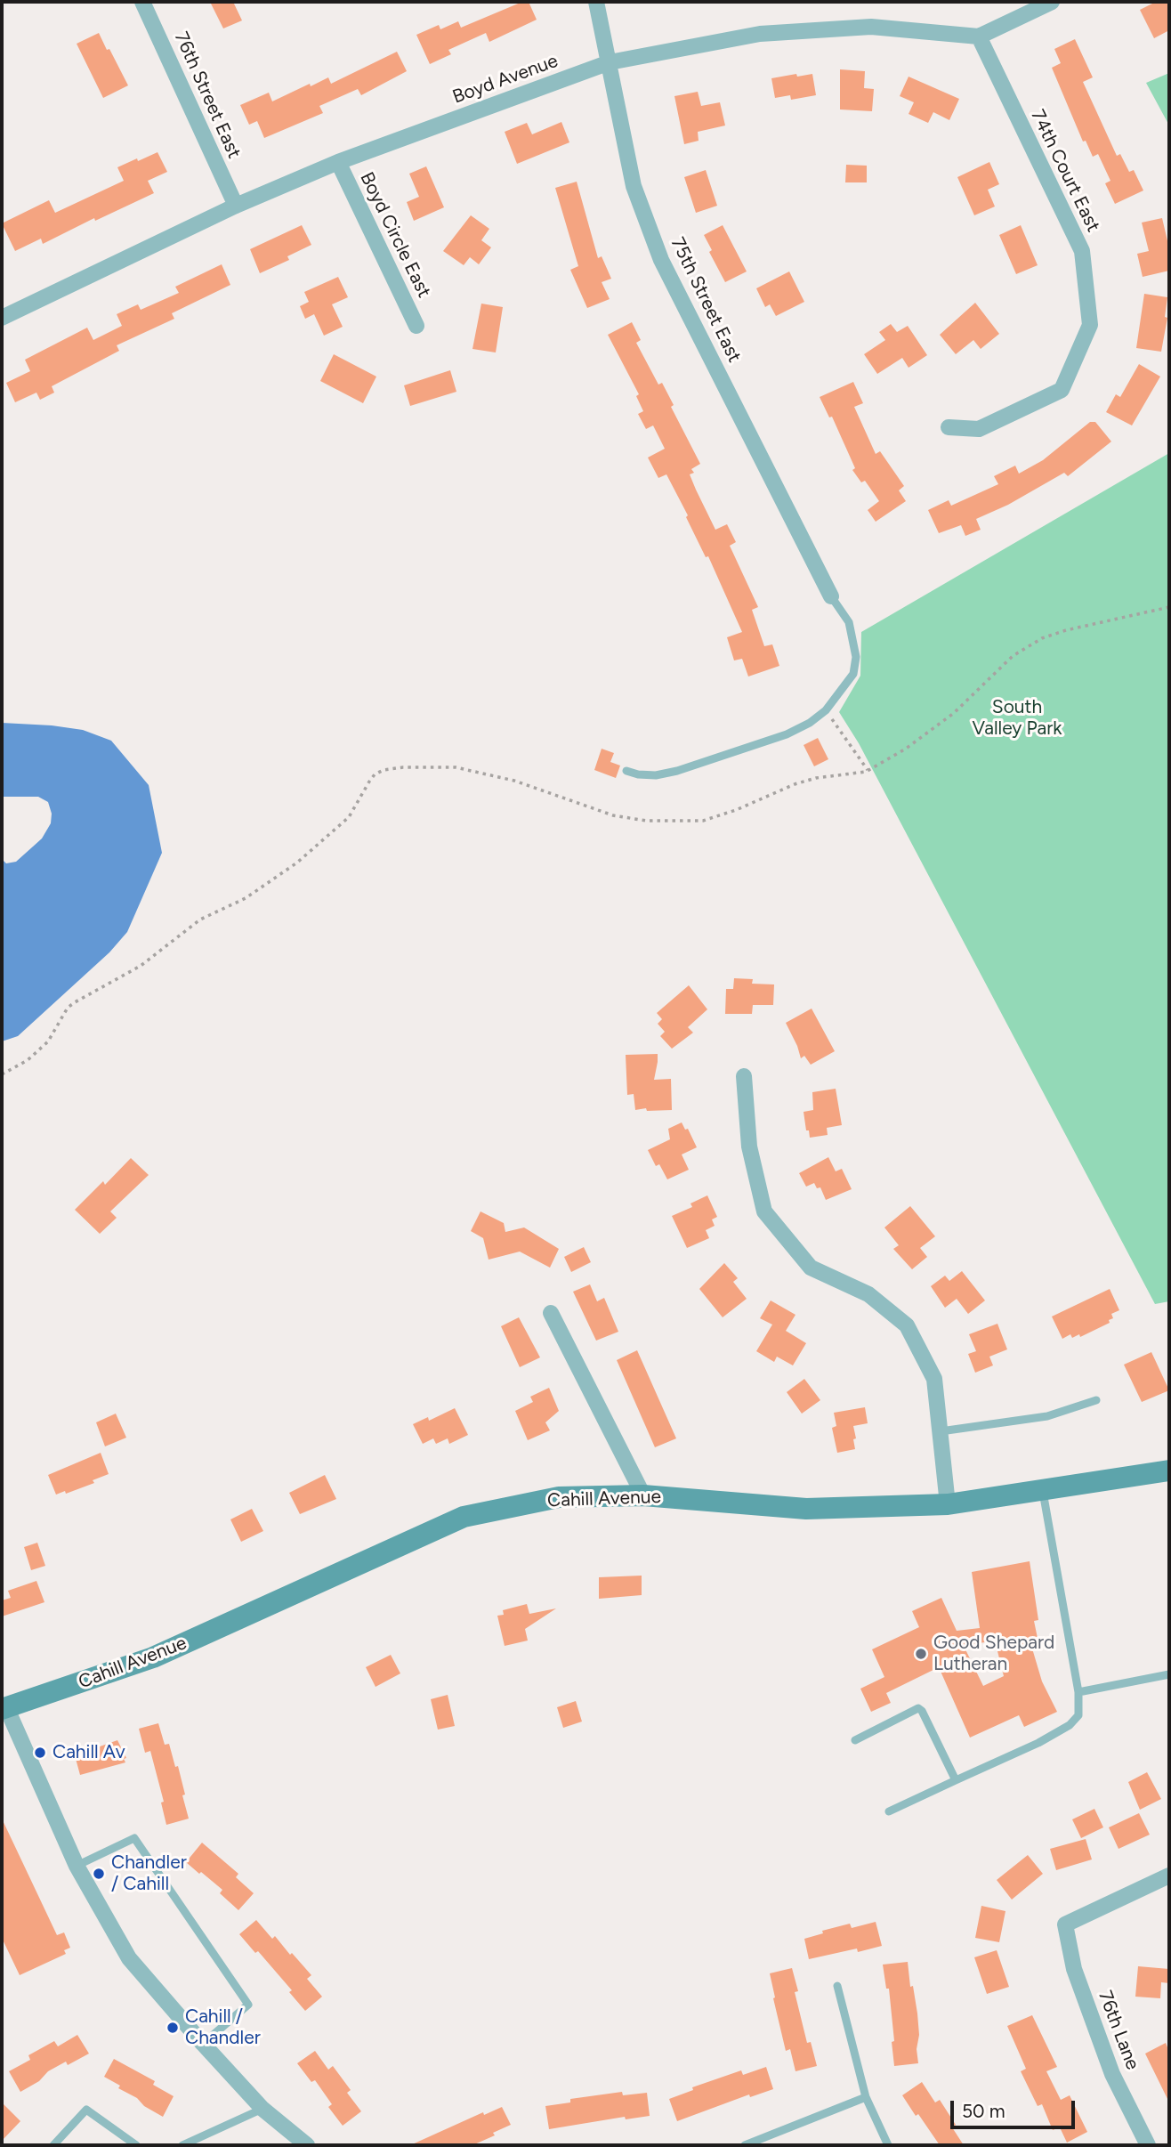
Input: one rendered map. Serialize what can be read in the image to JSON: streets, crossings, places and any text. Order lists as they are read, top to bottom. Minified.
{"streets":{"street":["Boyd Avenue","76th Street East","74th Court East","Boyd Circle East","75th Street East","Cahill Avenue","76th Lane"]},"crossings":[["Boyd Avenue","76th Street East"],["Boyd Avenue","74th Court East"],["Boyd Avenue","Boyd Circle East"],["Boyd Avenue","75th Street East"]],"parks":["South Valley Park"],"places":["Good Shepard Lutheran","Cahill Av","Chandler / Cahill","Cahill / Chandler"],"scale_bar":"50 m"}
